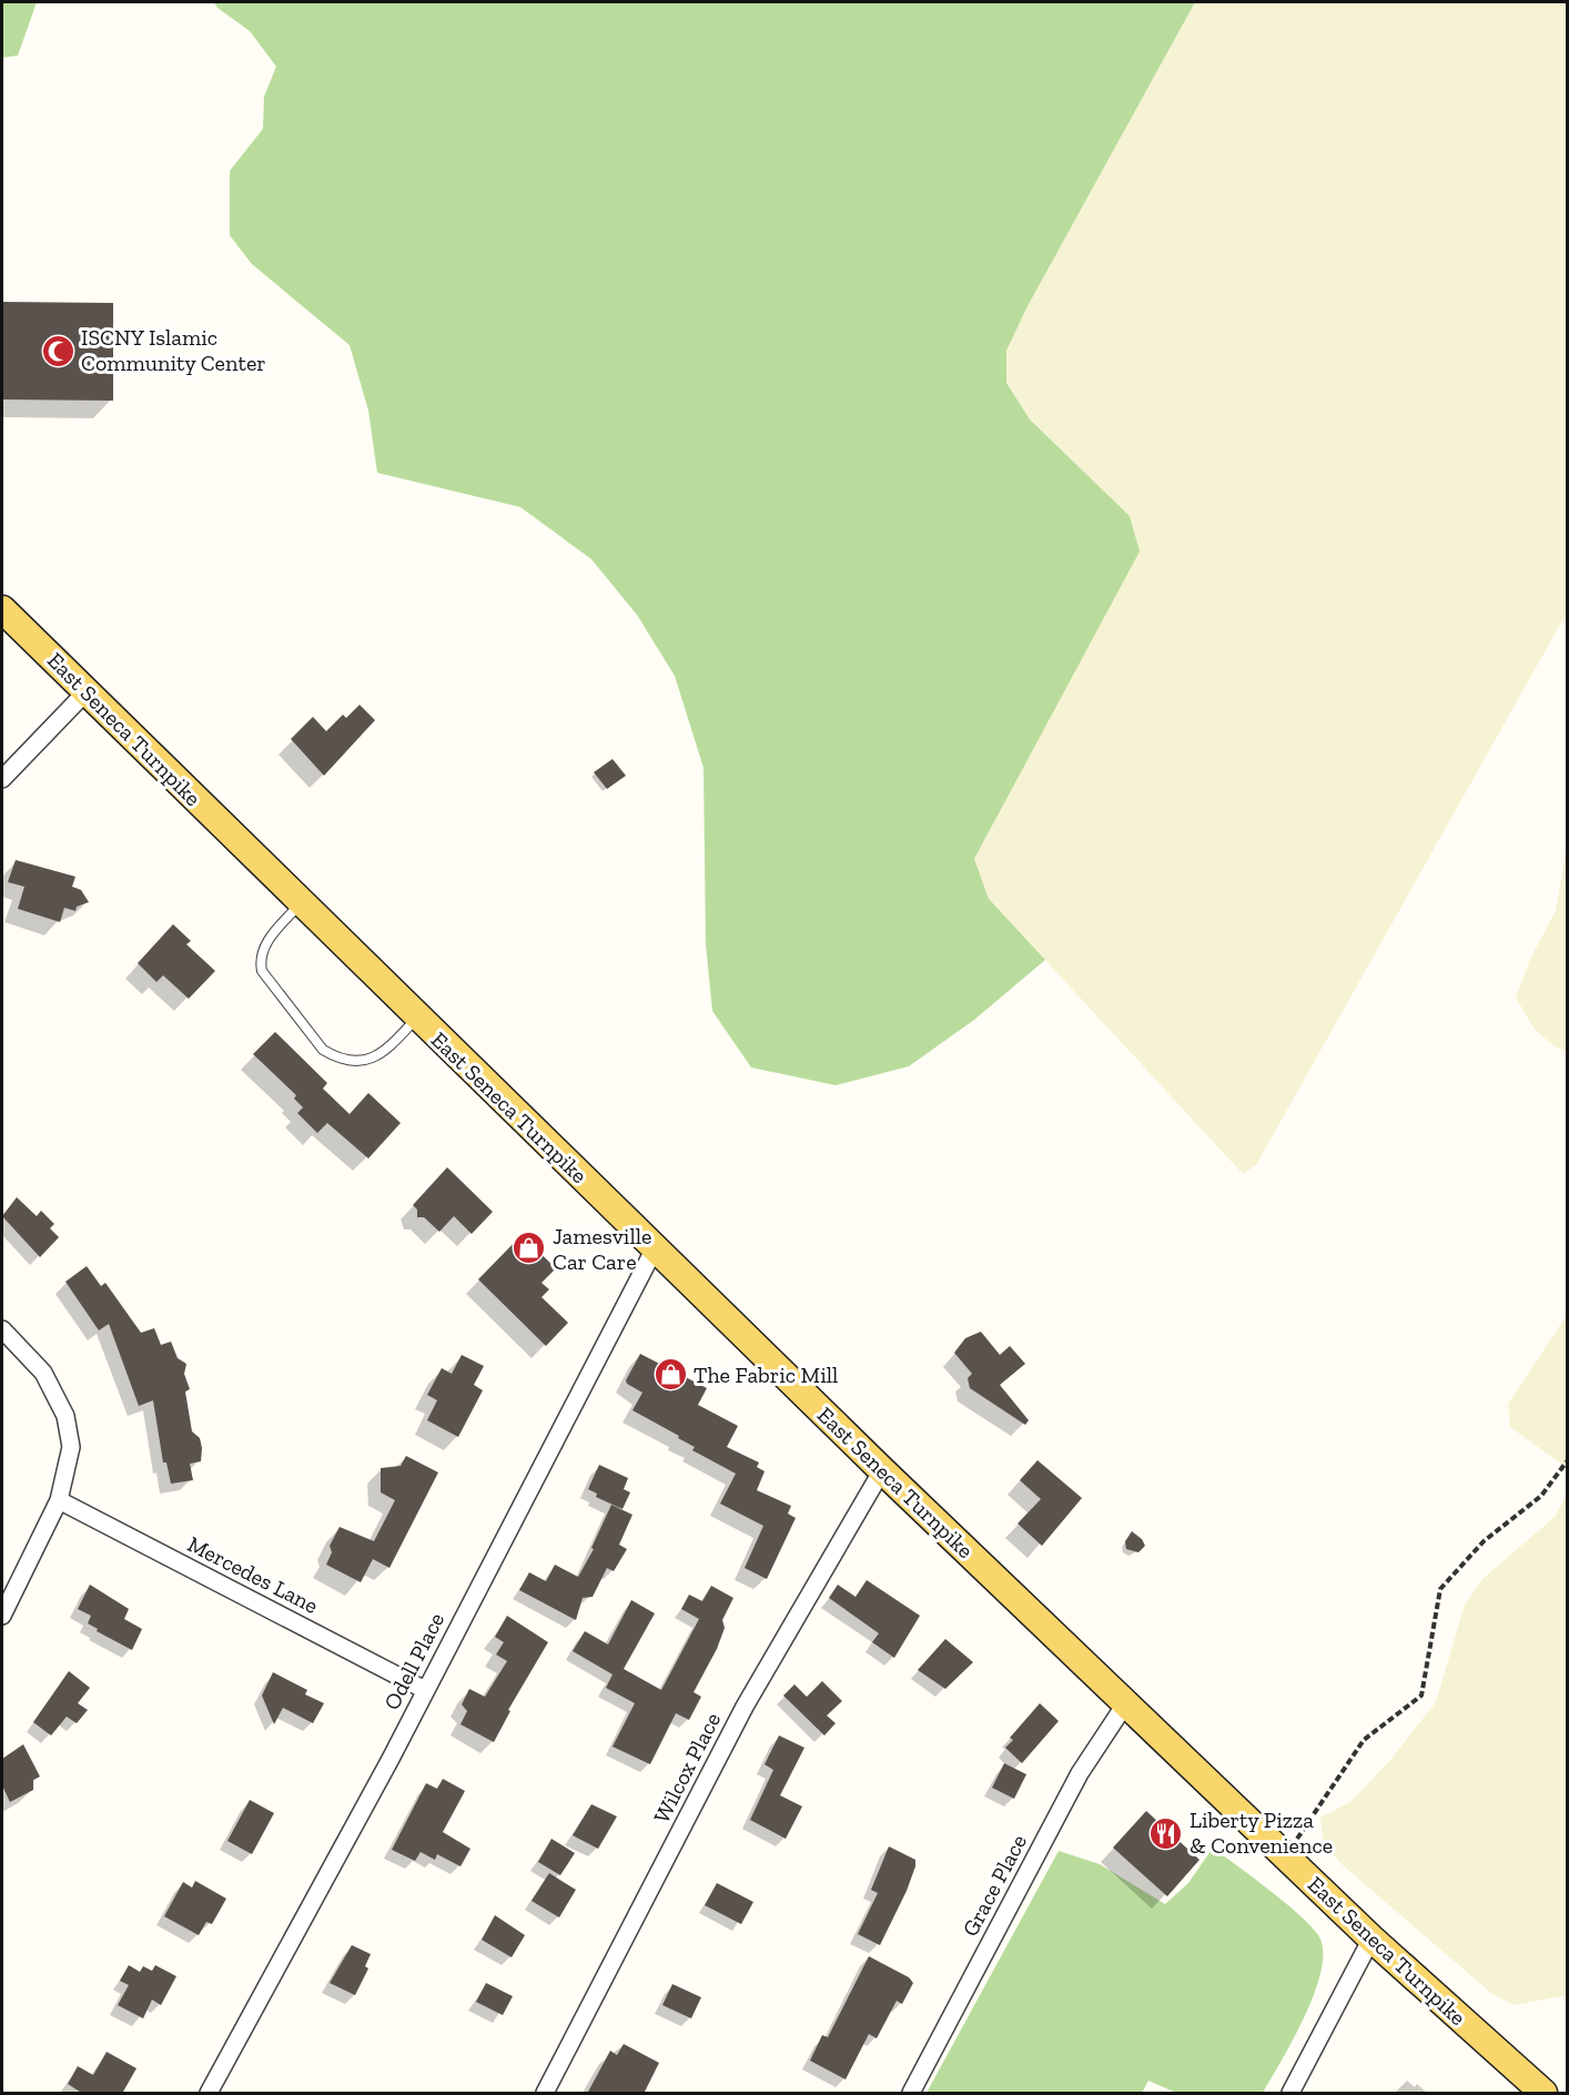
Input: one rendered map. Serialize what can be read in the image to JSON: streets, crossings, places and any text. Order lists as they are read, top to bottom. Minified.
{"streets":{"main road":["East Seneca Turnpike"],"street":["Mercedes Lane","Odell Place","Wilcox Place","Grace Place"]},"crossings":[["East Seneca Turnpike","Odell Place"],["East Seneca Turnpike","Wilcox Place"],["East Seneca Turnpike","Grace Place"],["Mercedes Lane","Odell Place"]],"places":{"mosque":["ISCNY Islamic Community Center"],"shop":["Jamesville Car Care","The Fabric Mill"],"restaurant":["Liberty Pizza & Convenience"]}}
